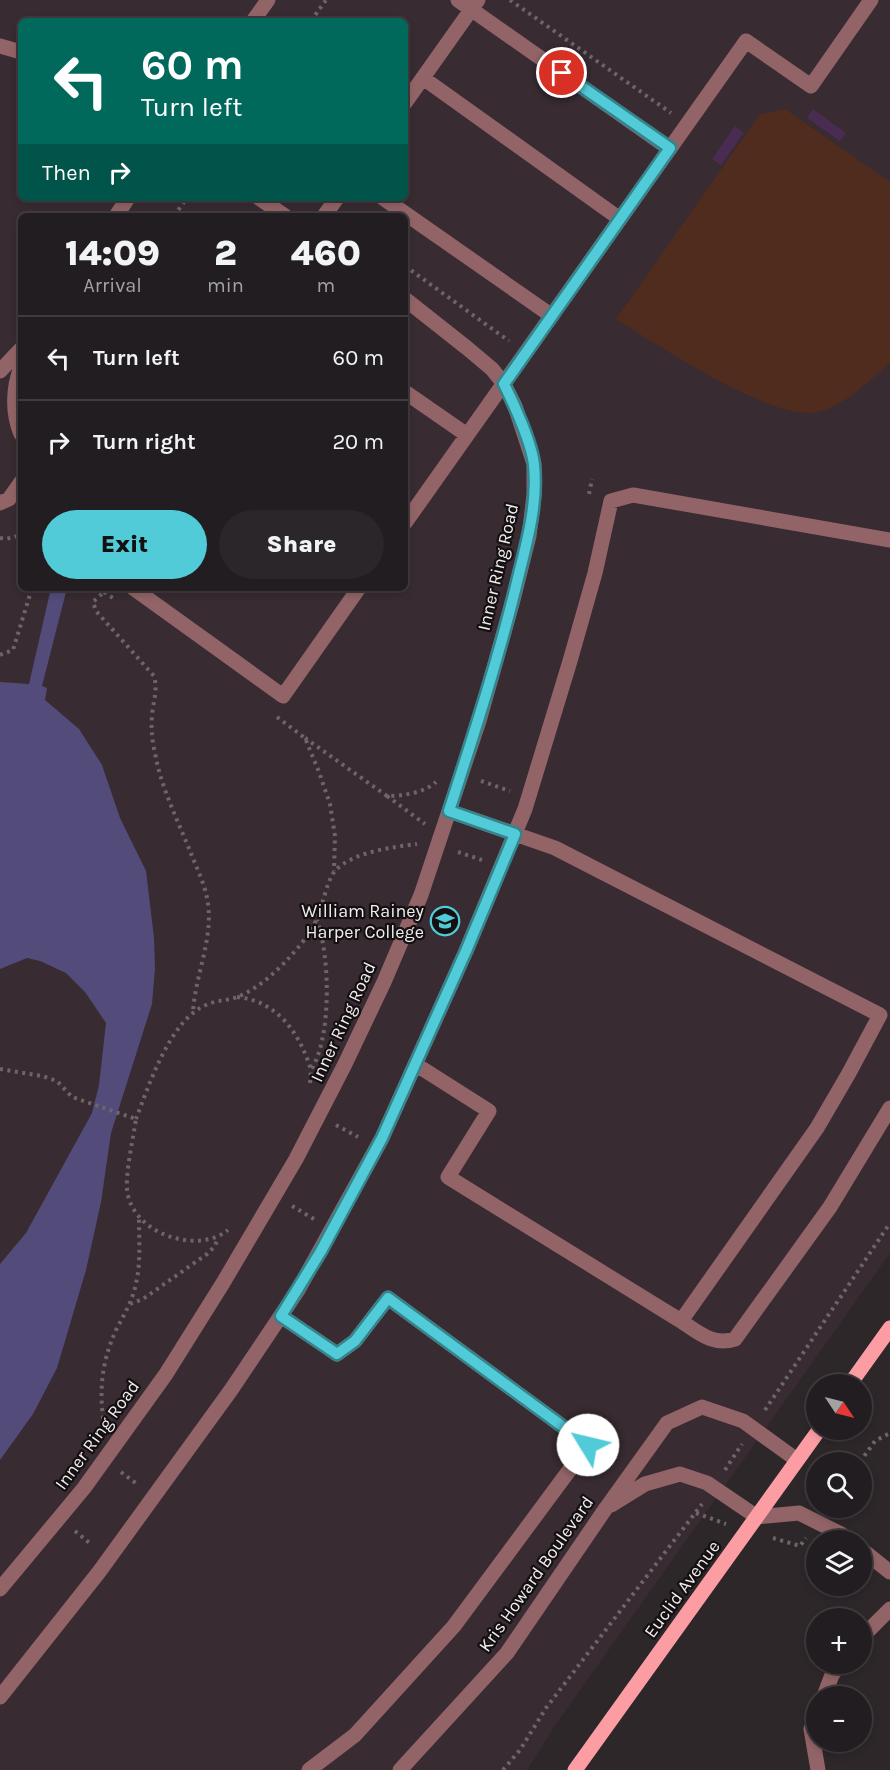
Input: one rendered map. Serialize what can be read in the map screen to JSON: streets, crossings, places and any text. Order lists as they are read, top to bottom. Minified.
{"streets":{"main road":["Euclid Avenue"],"lane":["Inner Ring Road","Kris Howard Boulevard"]},"crossings":[["Kris Howard Boulevard","Euclid Avenue"]],"places":{"school or university":["William Rainey Harper College"]},"north":"bottom right","page":{"turn":["60 m","Turn left"],"then":"Then","eta":["14:09","Arrival","2","min","460","m"],"list":[{"name":"Turn left","value":"60 m"},{"name":"Turn right","value":"20 m"}],"buttons":["Exit","Share"],"map_buttons":["+","−"]}}
